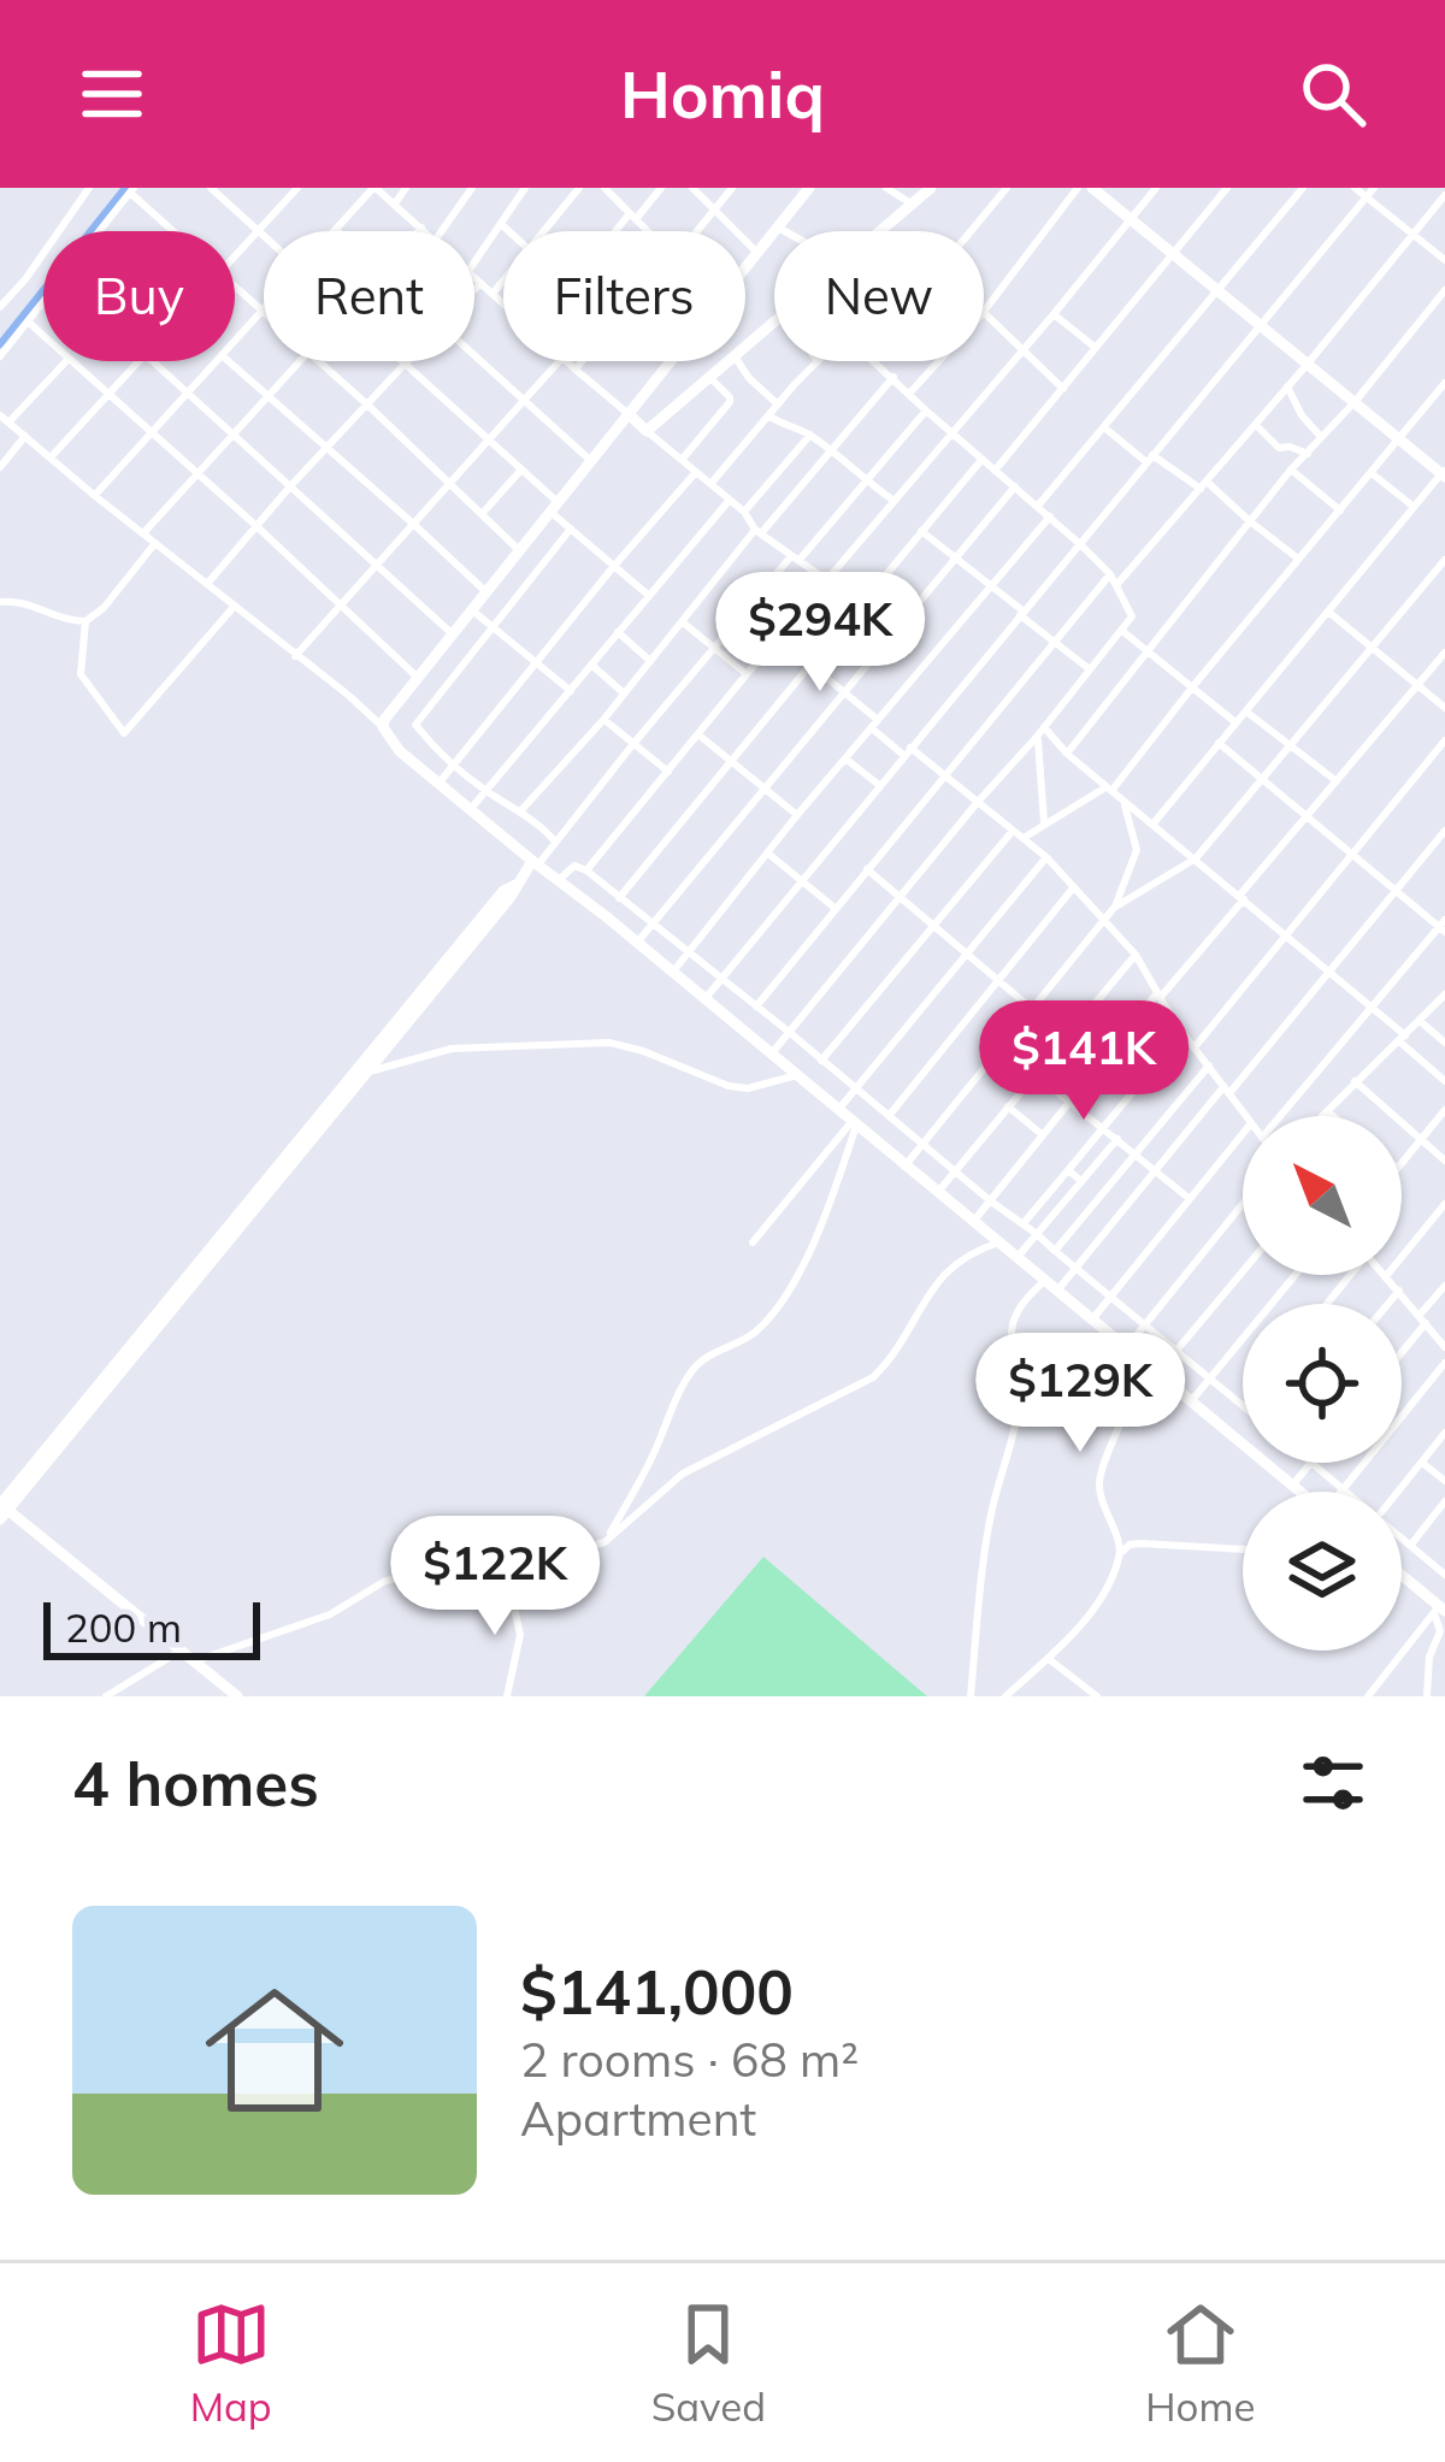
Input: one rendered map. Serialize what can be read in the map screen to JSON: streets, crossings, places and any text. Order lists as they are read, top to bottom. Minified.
{"scale_bar":"200 m","north":"top left","page":{"header":"Homiq","chip":["Buy","Rent","Filters","New"],"price":["$294K","$141K","$129K","$122K"],"scale":"200 m","heading":"4 homes","list":[{"name":"$141,000","note":"2 rooms · 68 m² · Apartment"}],"tabs":["Map","Saved","Home"]}}
